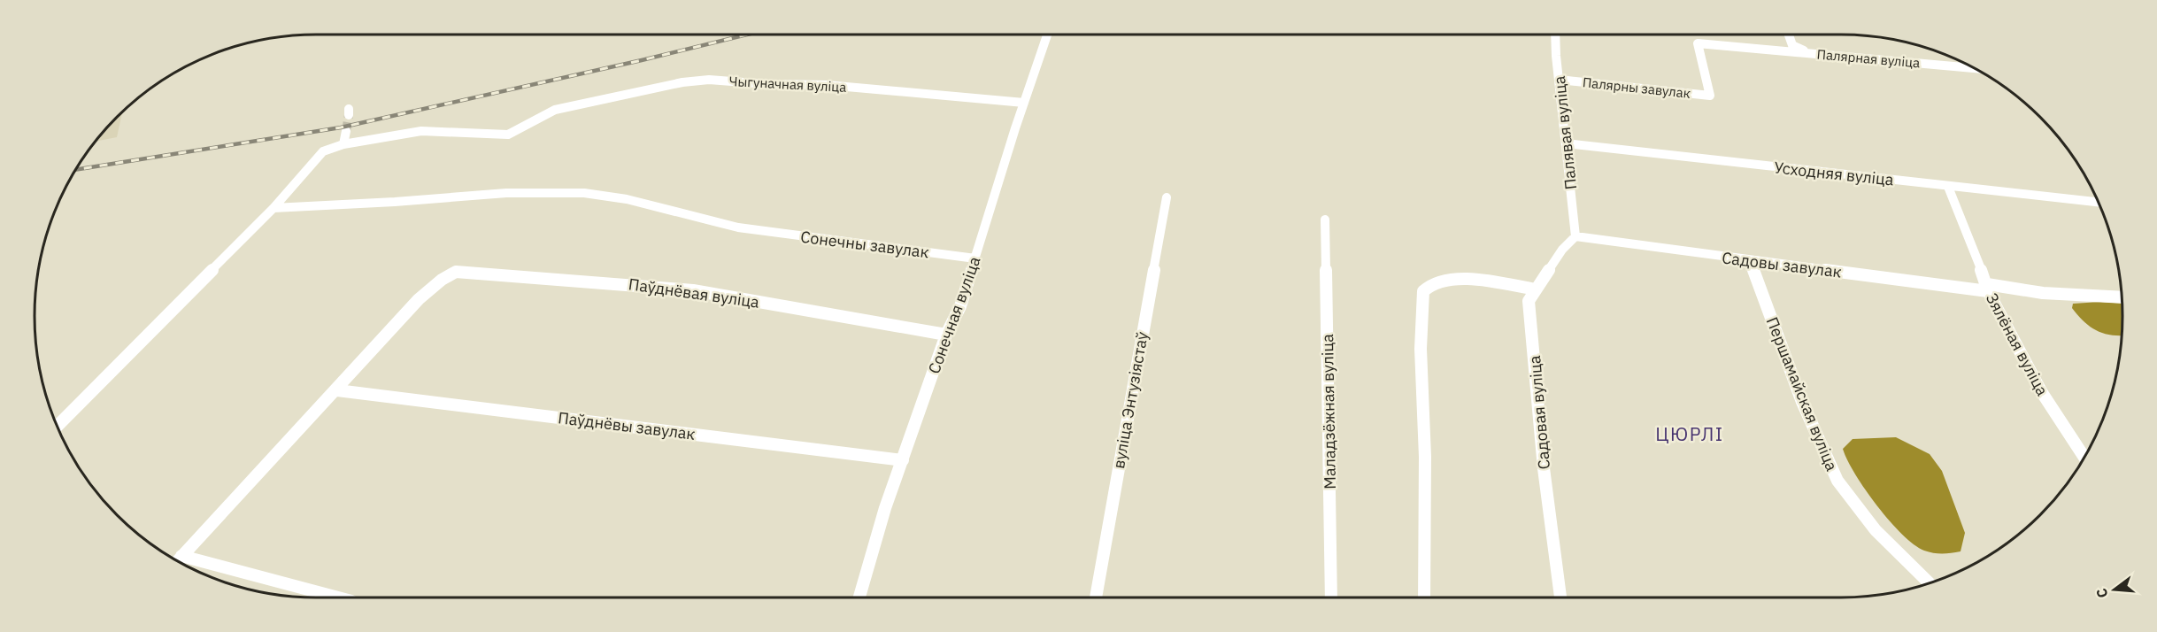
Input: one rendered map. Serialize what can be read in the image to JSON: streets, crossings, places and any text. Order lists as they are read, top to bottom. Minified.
{"streets":{"street":["Палярная вуліца","Чыгуначная вуліца","Палярны завулак","Палявая вуліца","Усходняя вуліца","Сонечны завулак","Садовы завулак","Паўднёвая вуліца","Сонечная вуліца","Зялёная вуліца","Першамайская вуліца","вуліца Энтузіястаў","Маладзёжная вуліца","Садовая вуліца","Паўднёвы завулак"]},"crossings":[["Палярная вуліца","Палярны завулак"],["Чыгуначная вуліца","Сонечны завулак"],["Чыгуначная вуліца","Сонечная вуліца"],["Палярны завулак","Палявая вуліца"],["Палявая вуліца","Усходняя вуліца"],["Палявая вуліца","Садовы завулак"],["Палявая вуліца","Садовая вуліца"],["Усходняя вуліца","Зялёная вуліца"],["Сонечны завулак","Сонечная вуліца"],["Садовы завулак","Зялёная вуліца"],["Садовы завулак","Першамайская вуліца"],["Садовы завулак","Садовая вуліца"],["Паўднёвая вуліца","Сонечная вуліца"],["Паўднёвая вуліца","Паўднёвы завулак"],["Сонечная вуліца","Паўднёвы завулак"]],"districts":["ЦЮРЛІ"],"north":"left"}
